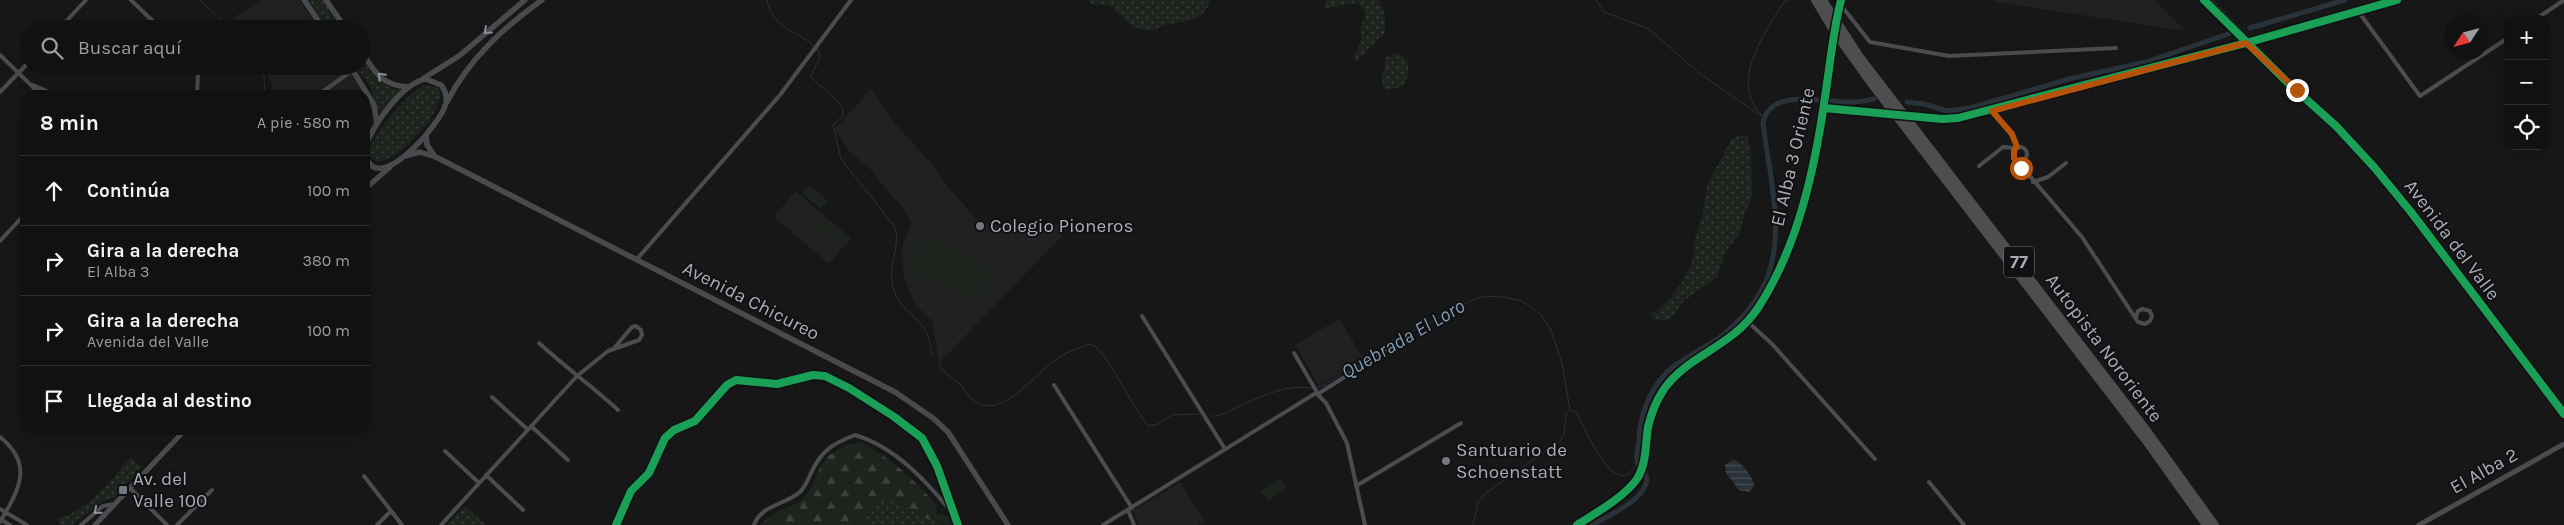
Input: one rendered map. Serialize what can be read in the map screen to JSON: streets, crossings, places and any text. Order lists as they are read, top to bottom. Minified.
{"streets":{"highway":["77","Autopista Nororiente"],"main road":["Avenida Chicureo"],"street":["El Alba 3 Oriente","Avenida del Valle","El Alba 2"]},"water":["Quebrada El Loro"],"places":{"other":["Colegio Pioneros","Santuario de Schoenstatt"],"transit":["Av. del Valle 100"]},"north":"bottom left","page":{"map_buttons":["+","−"],"search":"Buscar aquí","heading":["8 min","A pie · 580 m"],"list":[["Continúa","100 m"],["Gira a la derecha","El Alba 3","380 m"],["Gira a la derecha","Avenida del Valle","100 m"],"Llegada al destino"]}}
